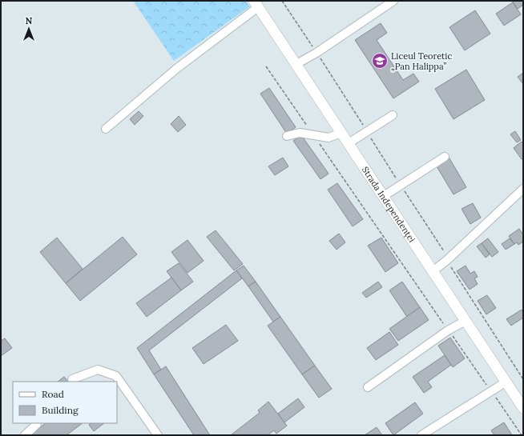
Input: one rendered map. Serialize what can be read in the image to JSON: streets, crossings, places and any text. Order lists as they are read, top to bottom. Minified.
{"streets":{"main road":["Strada Independenței"]},"places":{"school or university":["Liceul Teoretic „Pan Halippa”"]},"legend":["Road","Building"],"north":"top"}
